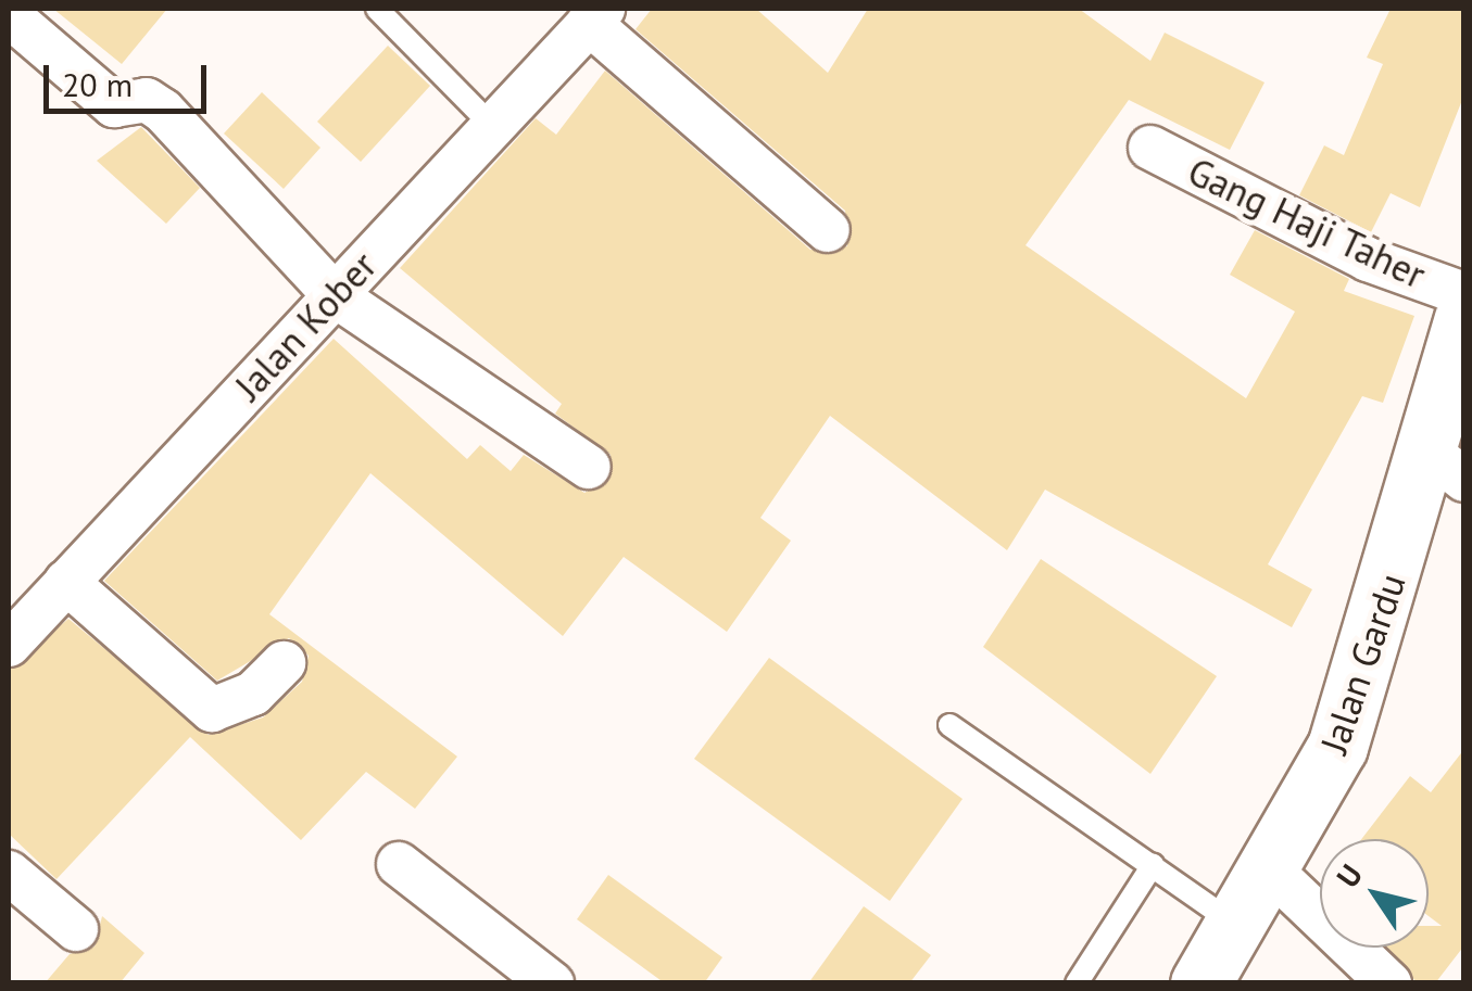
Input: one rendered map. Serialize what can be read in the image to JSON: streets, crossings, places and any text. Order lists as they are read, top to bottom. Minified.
{"streets":{"street":["Gang Haji Taher","Jalan Kober","Jalan Gardu"]},"scale_bar":"20 m","north":"top left"}
